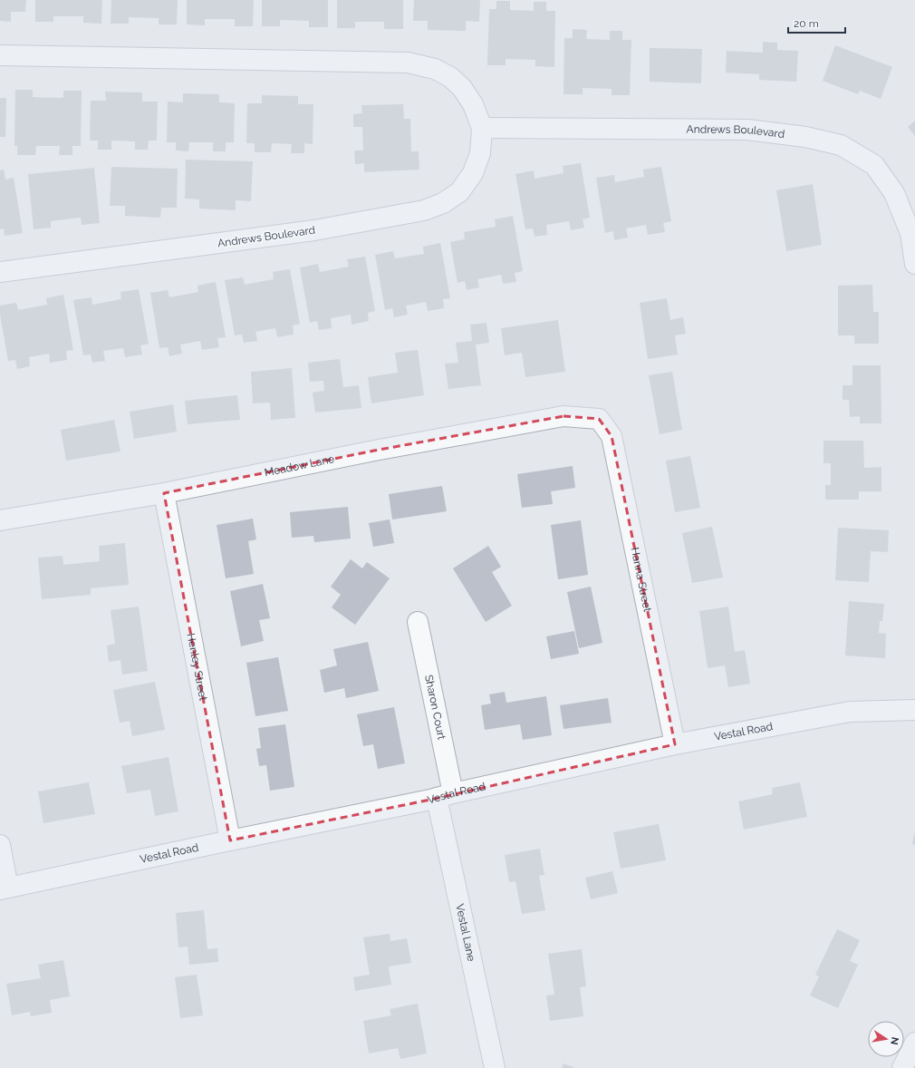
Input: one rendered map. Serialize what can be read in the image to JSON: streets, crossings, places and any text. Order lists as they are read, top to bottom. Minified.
{"streets":{"street":["Andrews Boulevard","Meadow Lane","Hanna Street","Henley Street","Sharon Court","Vestal Road","Vestal Lane"]},"crossings":[["Meadow Lane","Hanna Street"],["Meadow Lane","Henley Street"],["Hanna Street","Vestal Road"],["Henley Street","Vestal Road"],["Sharon Court","Vestal Road"],["Sharon Court","Vestal Lane"],["Vestal Road","Vestal Lane"]],"scale_bar":"20 m","north":"right"}
